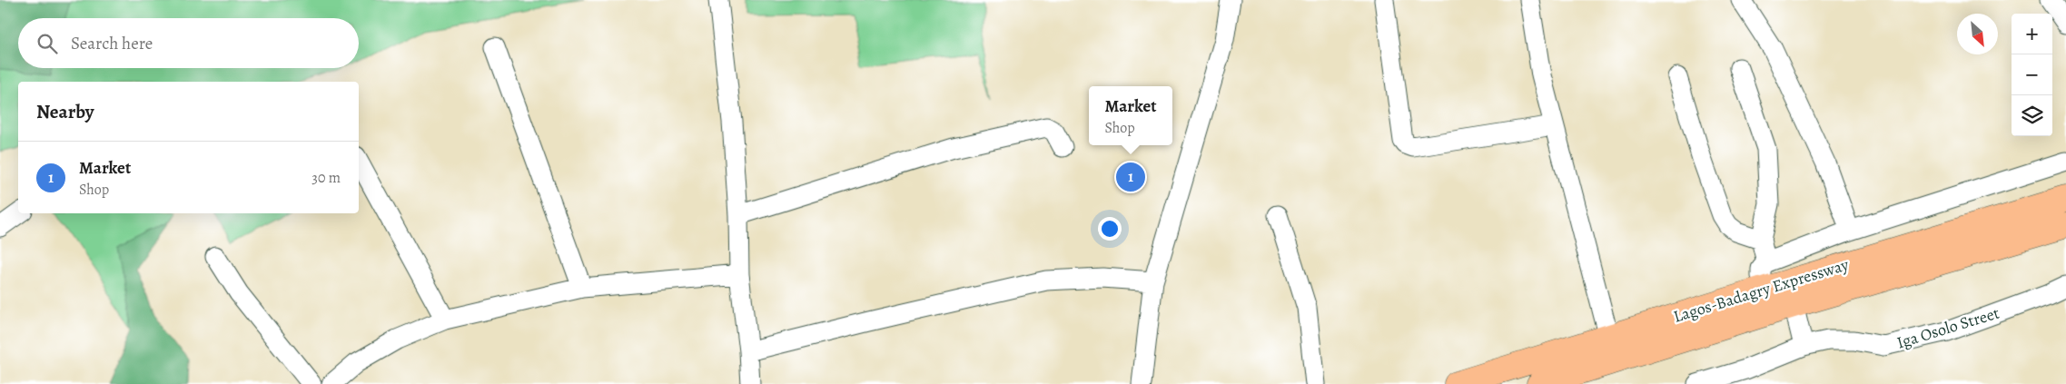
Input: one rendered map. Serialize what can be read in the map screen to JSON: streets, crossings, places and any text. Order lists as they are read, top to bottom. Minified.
{"streets":{"highway":["Lagos-Badagry Expressway"],"street":["Iga Osolo Street"]},"north":"bottom right","page":{"map_buttons":["+","−"],"search":"Search here","heading":"Nearby","popup":["Market","Shop"],"list":[{"mark":"1","name":"Market","note":"Shop","value":"30 m"}],"pins":"1"}}
